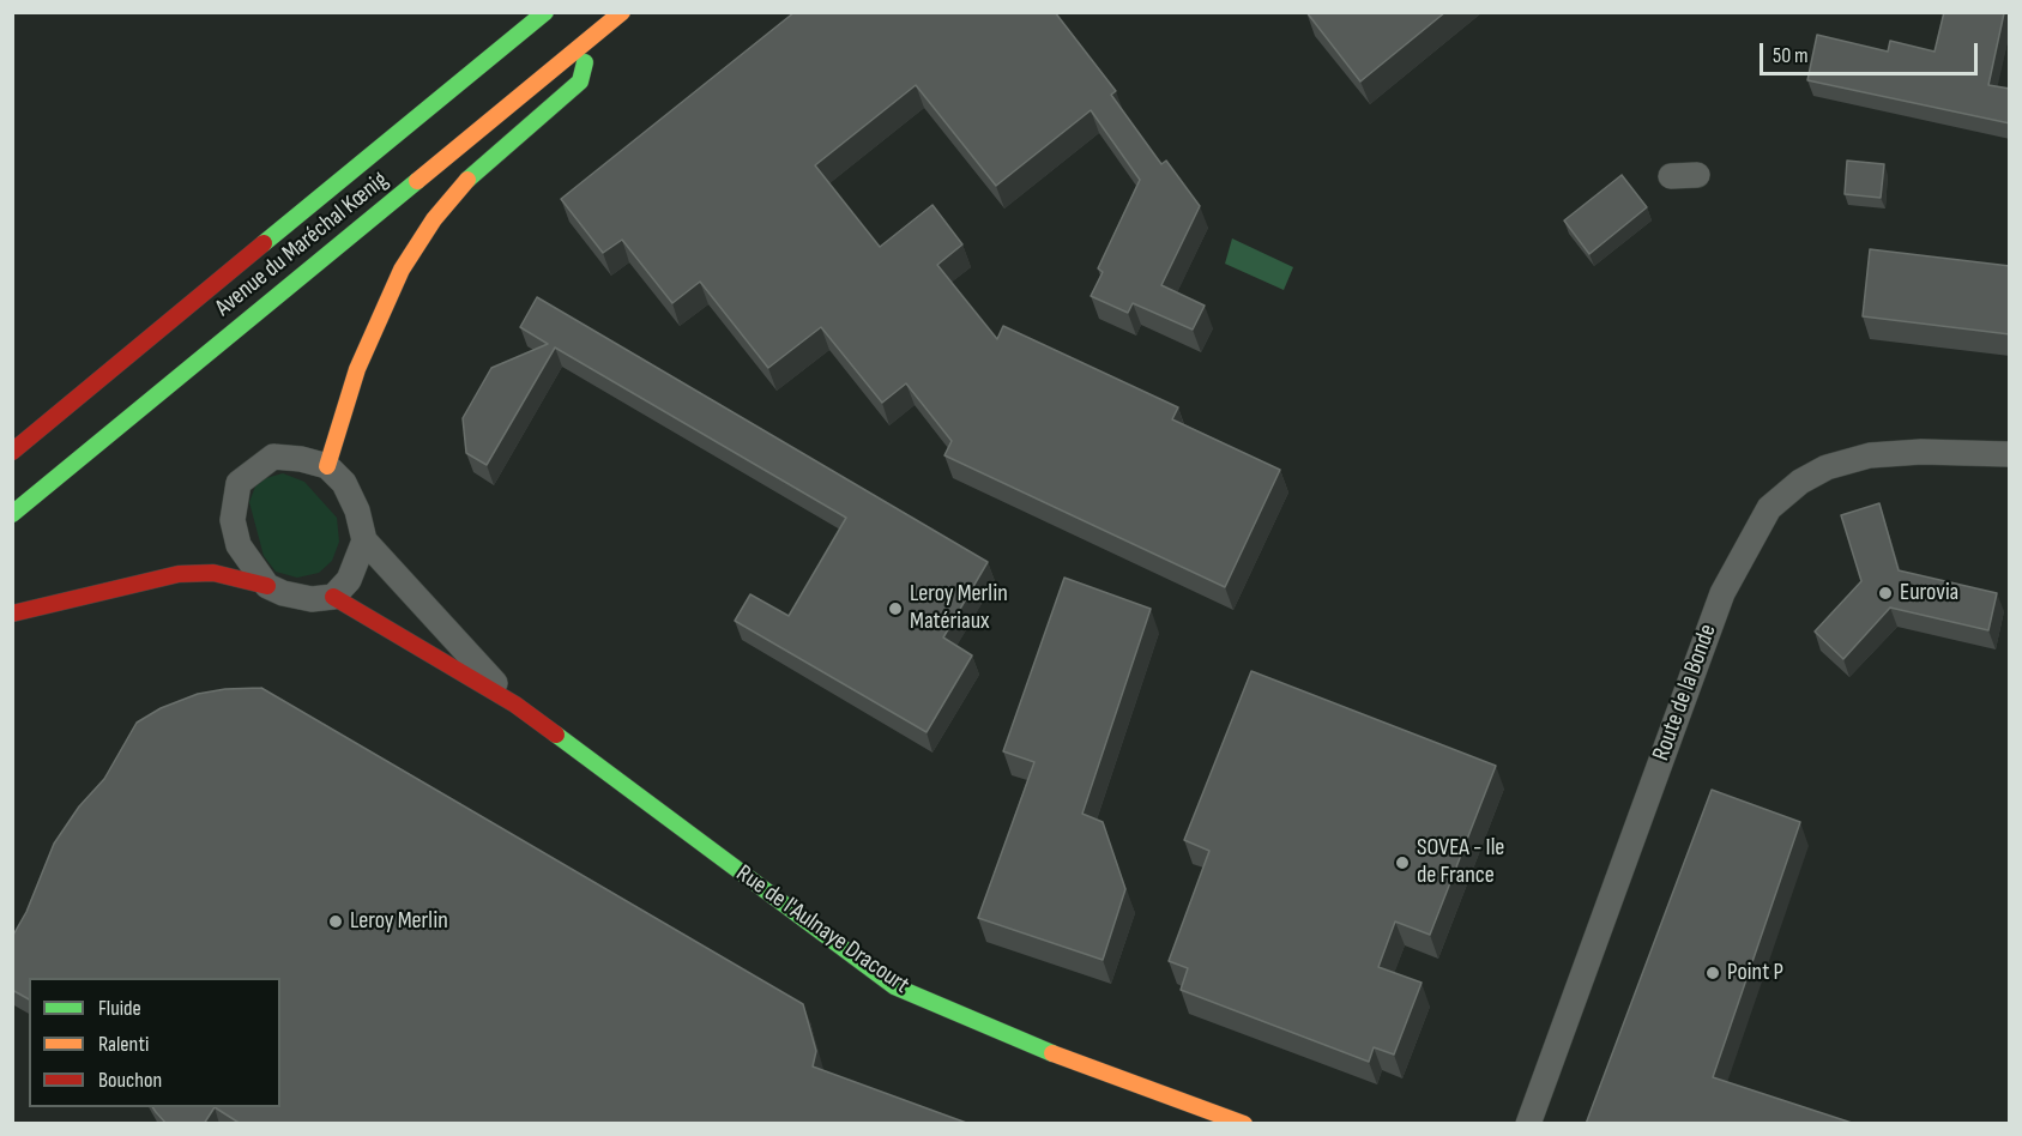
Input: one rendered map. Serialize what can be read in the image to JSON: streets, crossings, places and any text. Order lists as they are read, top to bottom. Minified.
{"streets":{"main road":["Avenue du Maréchal Kœnig","Rue de l'Aulnaye Dracourt"],"street":["Route de la Bonde"]},"places":["Eurovia","Leroy Merlin Matériaux","SOVEA - Ile de France","Leroy Merlin","Point P"],"legend":["Fluide","Ralenti","Bouchon"],"scale_bar":"50 m"}
